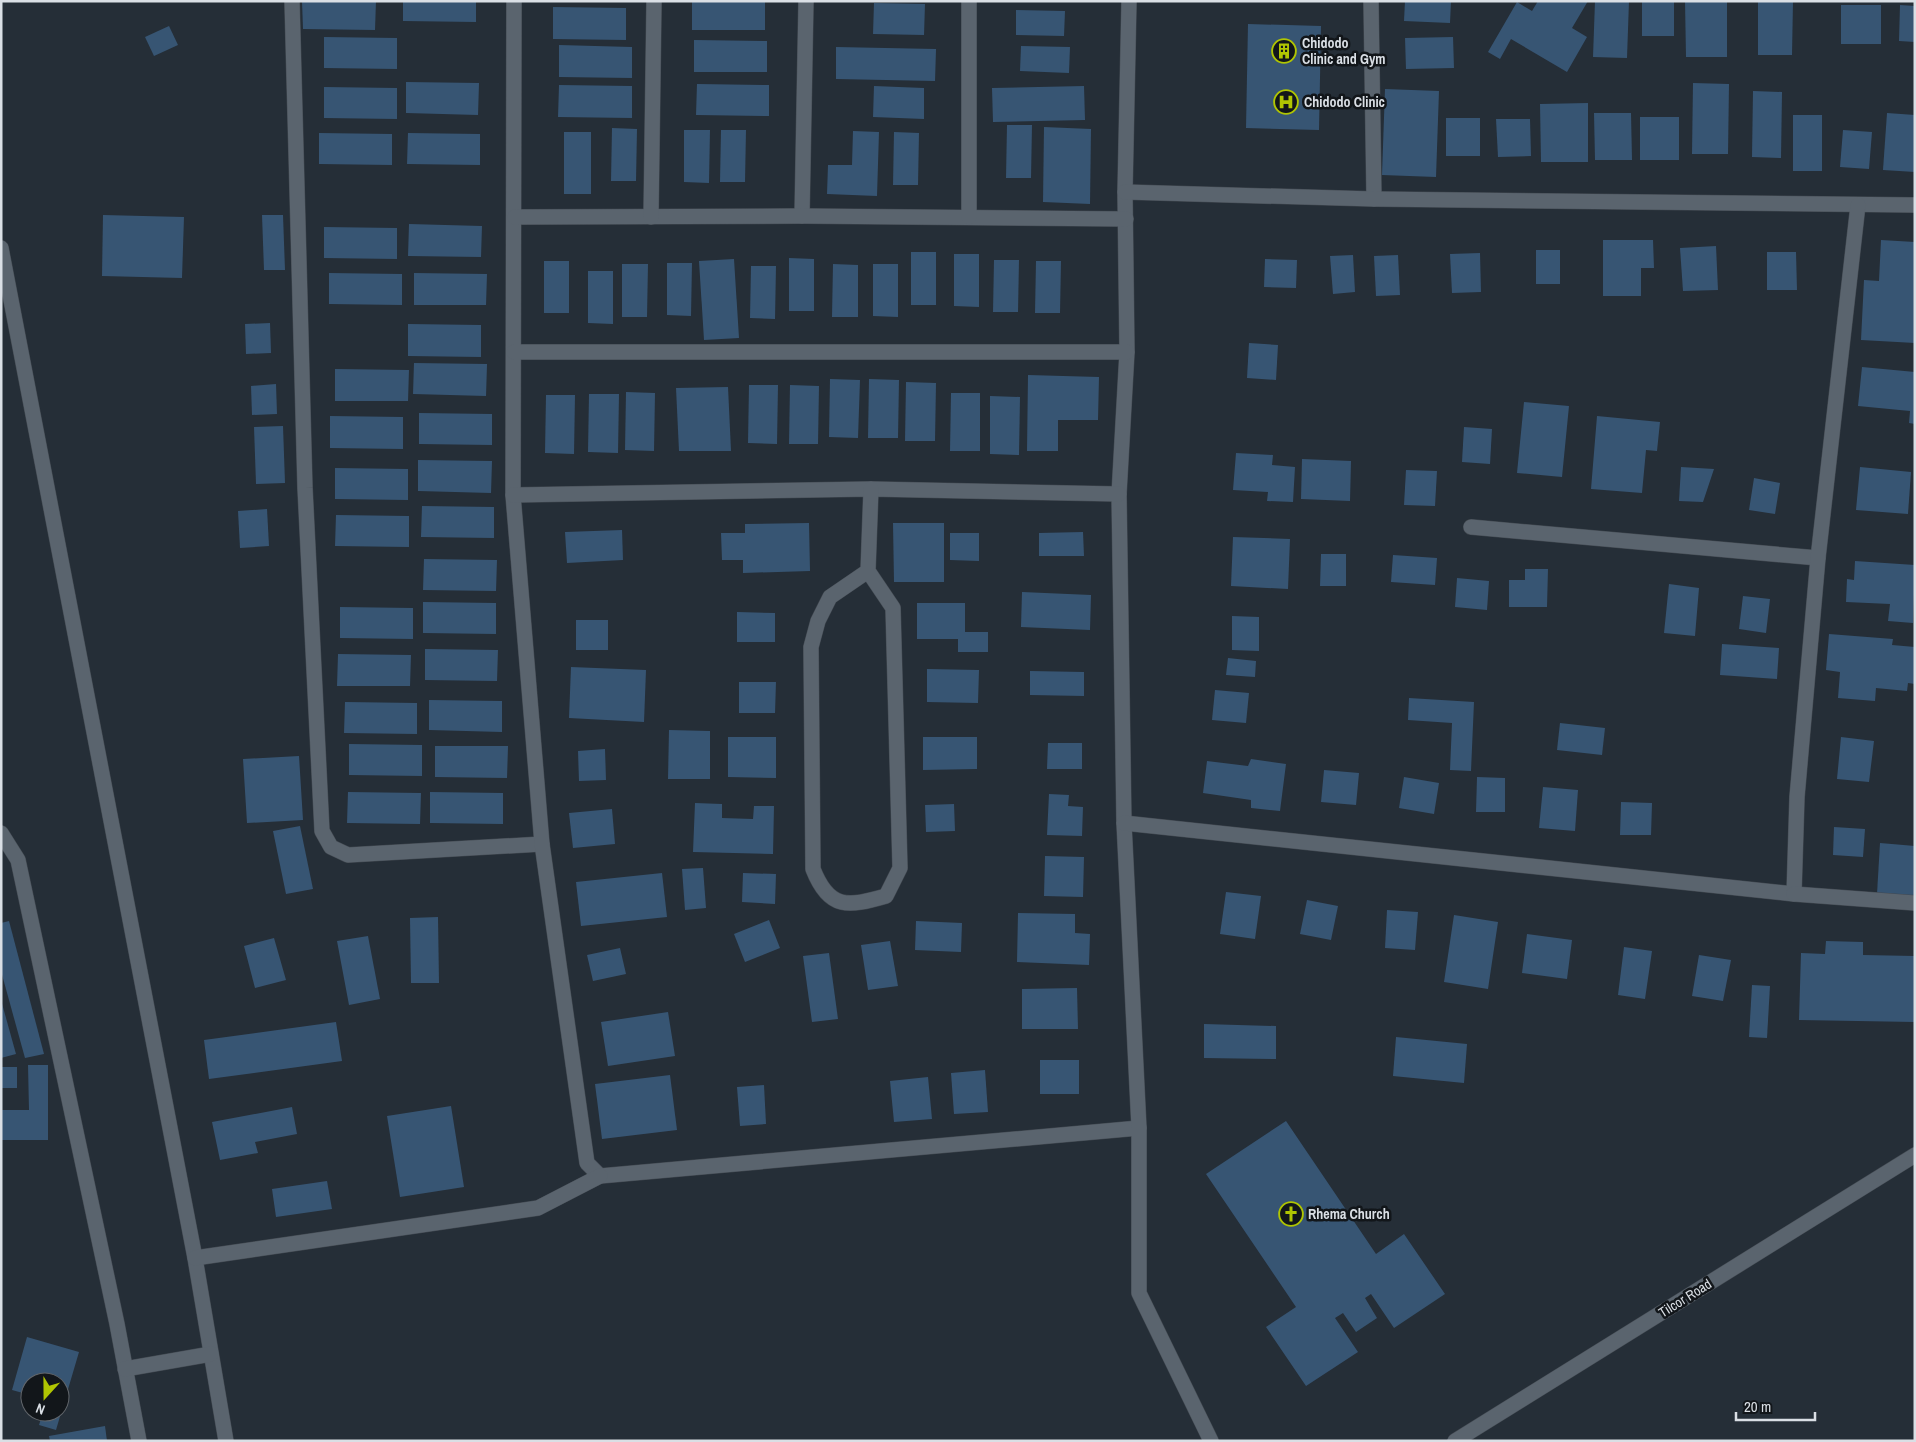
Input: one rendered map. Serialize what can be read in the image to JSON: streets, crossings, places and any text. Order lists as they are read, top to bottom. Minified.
{"streets":{"street":["Tilcor Road"]},"places":{"building":["Chidodo Clinic and Gym"],"hospital":["Chidodo Clinic"],"church":["Rhema Church"]},"scale_bar":"20 m","north":"bottom"}
